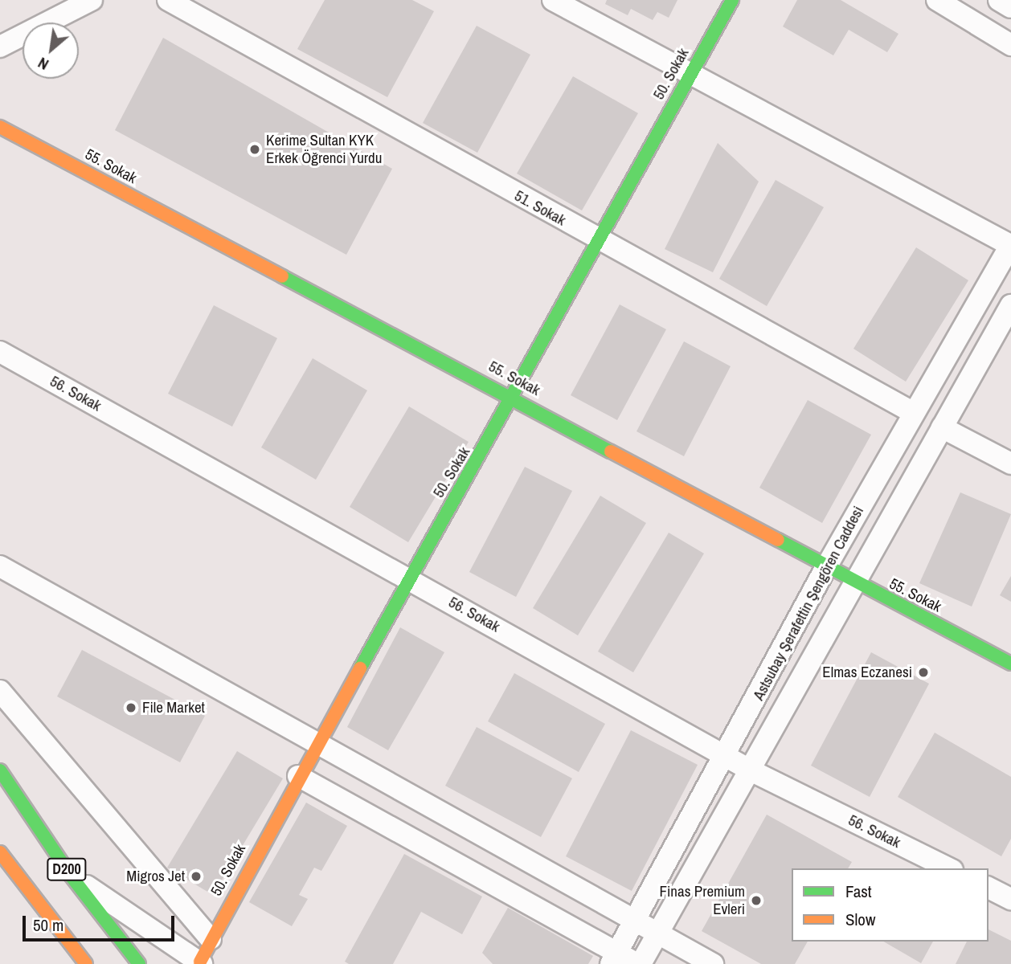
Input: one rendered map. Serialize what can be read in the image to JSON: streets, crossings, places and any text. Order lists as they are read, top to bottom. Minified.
{"streets":{"main road":["50. Sokak","55. Sokak","D200"],"street":["51. Sokak","56. Sokak","Astsubay Şerafettin Şengören Caddesi"]},"crossings":[["50. Sokak","55. Sokak"],["50. Sokak","51. Sokak"],["50. Sokak","56. Sokak"],["55. Sokak","Astsubay Şerafettin Şengören Caddesi"],["51. Sokak","Astsubay Şerafettin Şengören Caddesi"],["56. Sokak","Astsubay Şerafettin Şengören Caddesi"]],"places":["Kerime Sultan KYK Erkek Öğrenci Yurdu","Elmas Eczanesi","File Market","Migros Jet","Finas Premium Evleri"],"legend":["Fast","Slow"],"scale_bar":"50 m","north":"bottom left"}
